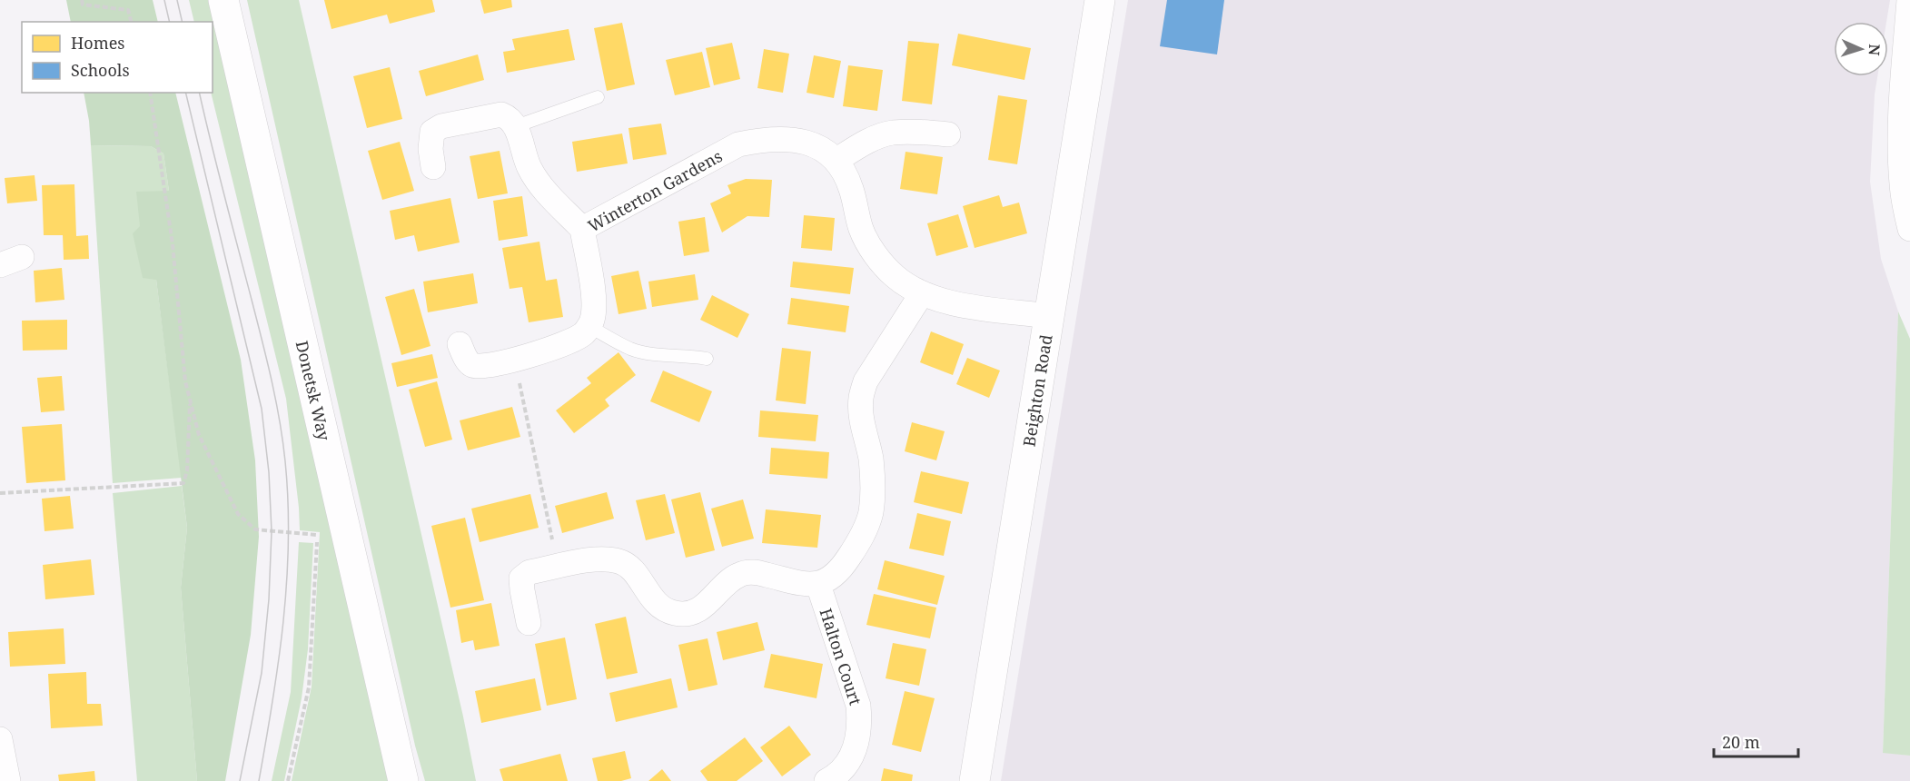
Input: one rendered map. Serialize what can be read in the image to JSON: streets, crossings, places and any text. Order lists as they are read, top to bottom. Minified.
{"streets":{"street":["Winterton Gardens","Donetsk Way","Beighton Road","Halton Court"]},"crossings":[["Winterton Gardens","Beighton Road"]],"legend":["Homes","Schools"],"scale_bar":"20 m","north":"right"}
